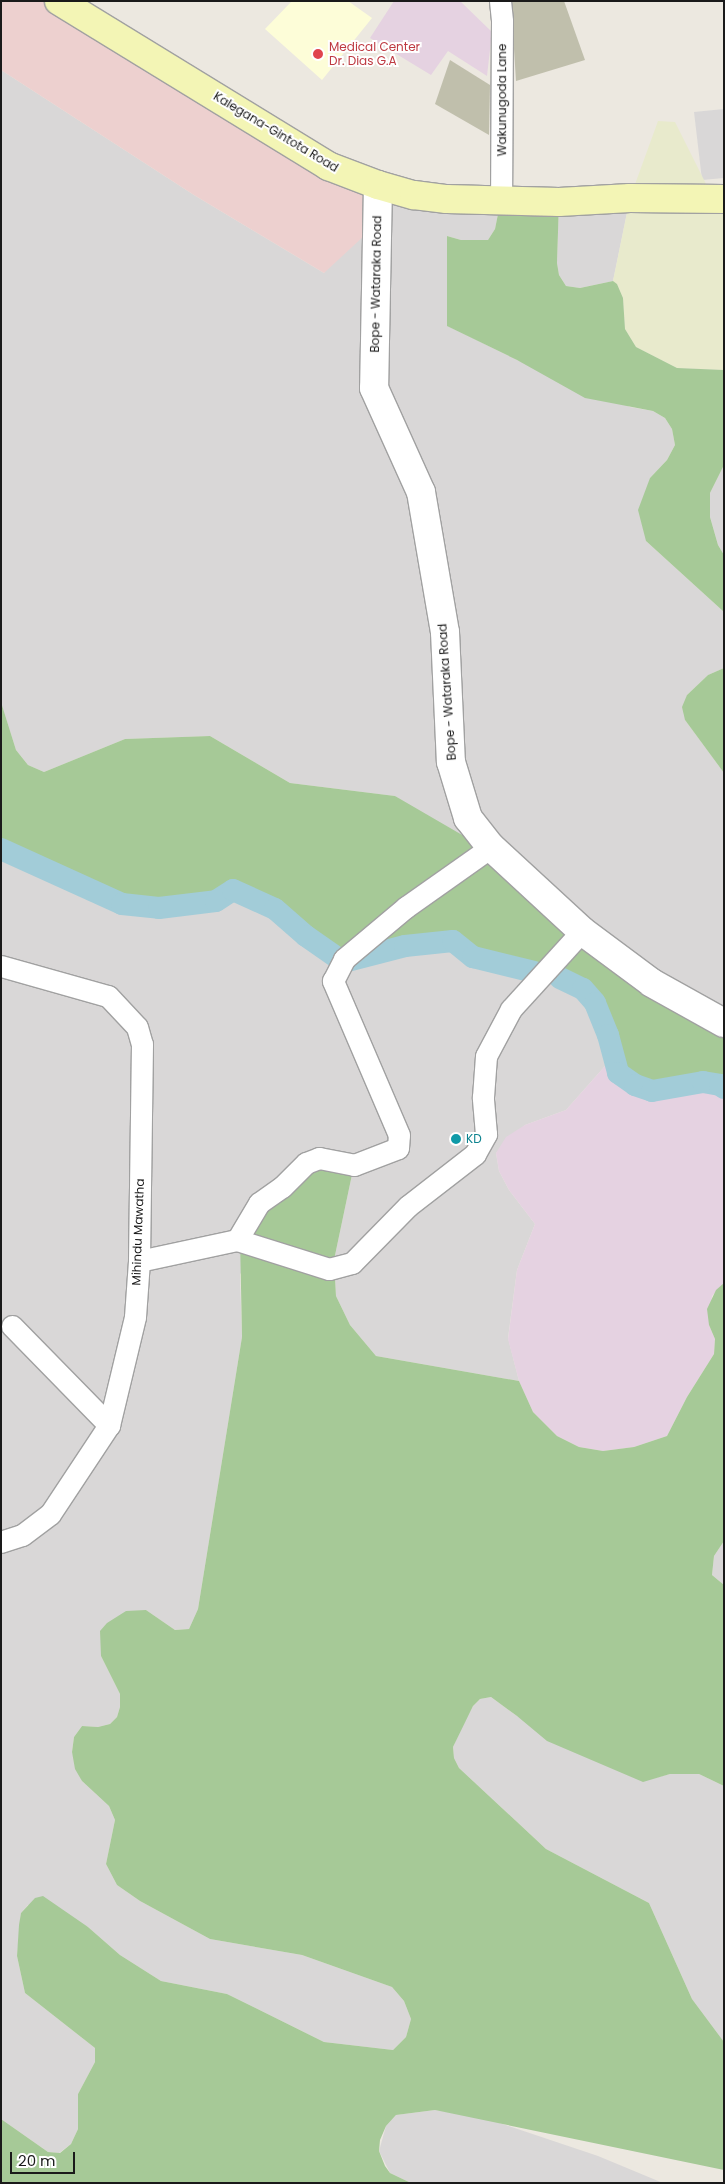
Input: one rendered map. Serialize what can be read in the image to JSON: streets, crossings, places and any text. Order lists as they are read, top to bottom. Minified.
{"streets":{"main road":["Kalegana-Gintota Road"],"street":["Wakunugoda Lane","Bope - Wataraka Road","Mihindu Mawatha"]},"crossings":[["Wakunugoda Lane","Kalegana-Gintota Road"],["Kalegana-Gintota Road","Bope - Wataraka Road"]],"places":["Medical Center Dr. Dias G.A","KD"],"scale_bar":"20 m"}
